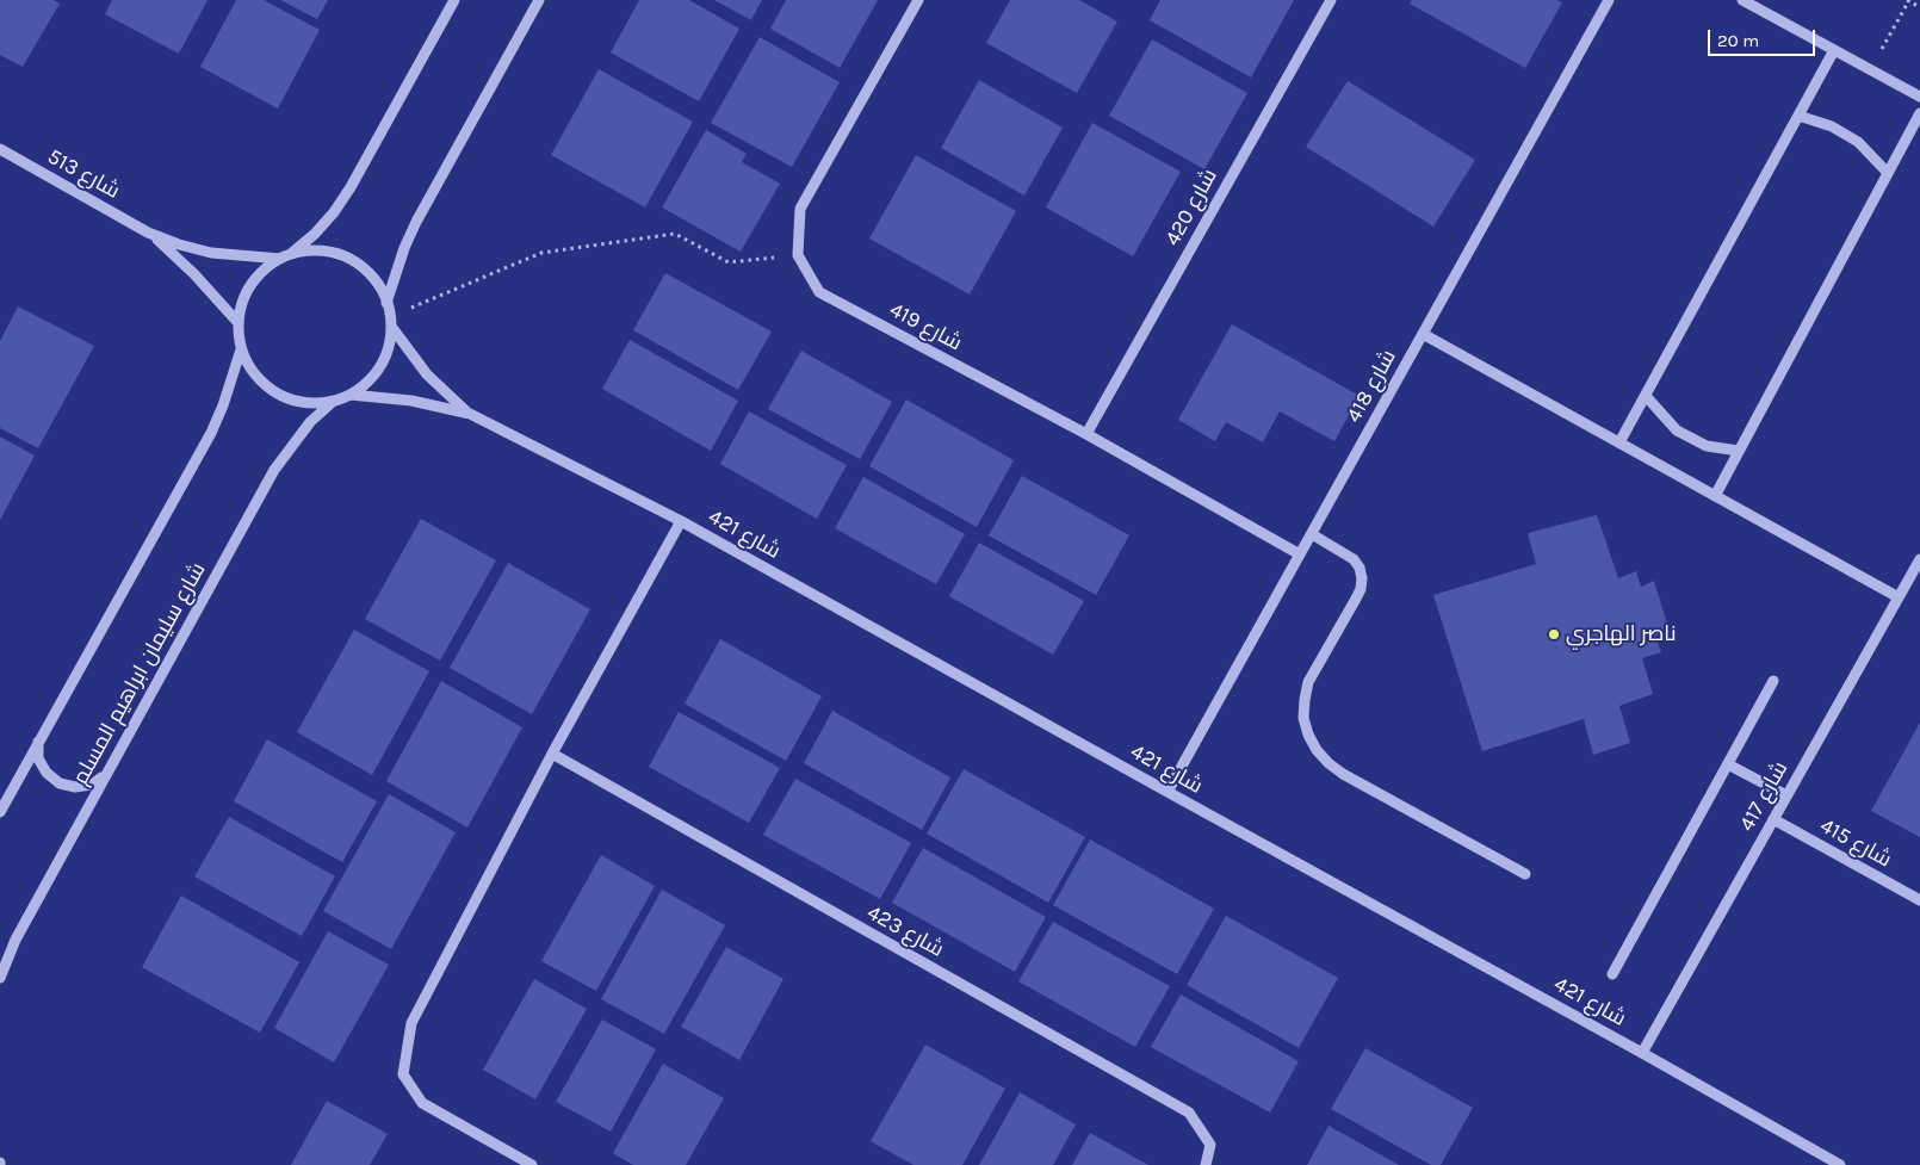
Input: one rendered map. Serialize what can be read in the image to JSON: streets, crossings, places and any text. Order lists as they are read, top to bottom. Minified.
{"streets":{"street":["شارع 513","شارع 420","شارع 419","شارع 418","شارع 421","شارع سليمان ابراهيم المسلم","شارع 417","شارع 415","شارع 423"]},"crossings":[["شارع 513","شارع 421"],["شارع 513","شارع سليمان ابراهيم المسلم"],["شارع 420","شارع 419"],["شارع 419","شارع 418"],["شارع 418","شارع 421"],["شارع 421","شارع سليمان ابراهيم المسلم"],["شارع 421","شارع 417"],["شارع 417","شارع 415"]],"places":["ناصر الهاجري"],"scale_bar":"20 m"}
